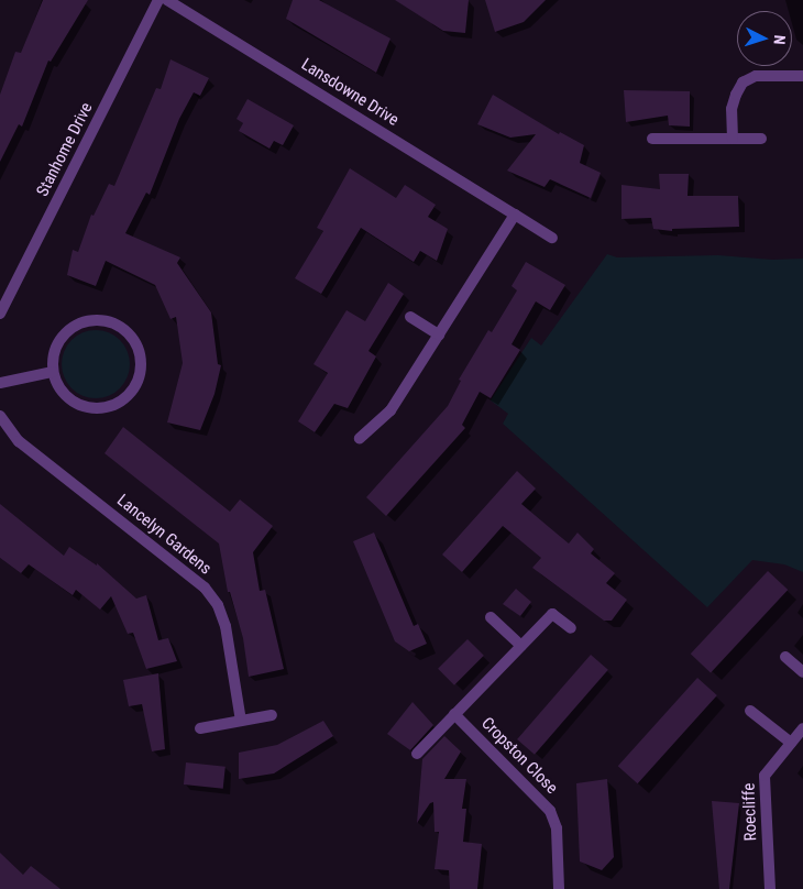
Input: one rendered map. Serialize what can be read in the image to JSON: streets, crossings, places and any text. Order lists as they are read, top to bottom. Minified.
{"streets":{"street":["Lansdowne Drive","Stanhome Drive","Lancelyn Gardens","Cropston Close","Roecliffe"]},"north":"right"}
